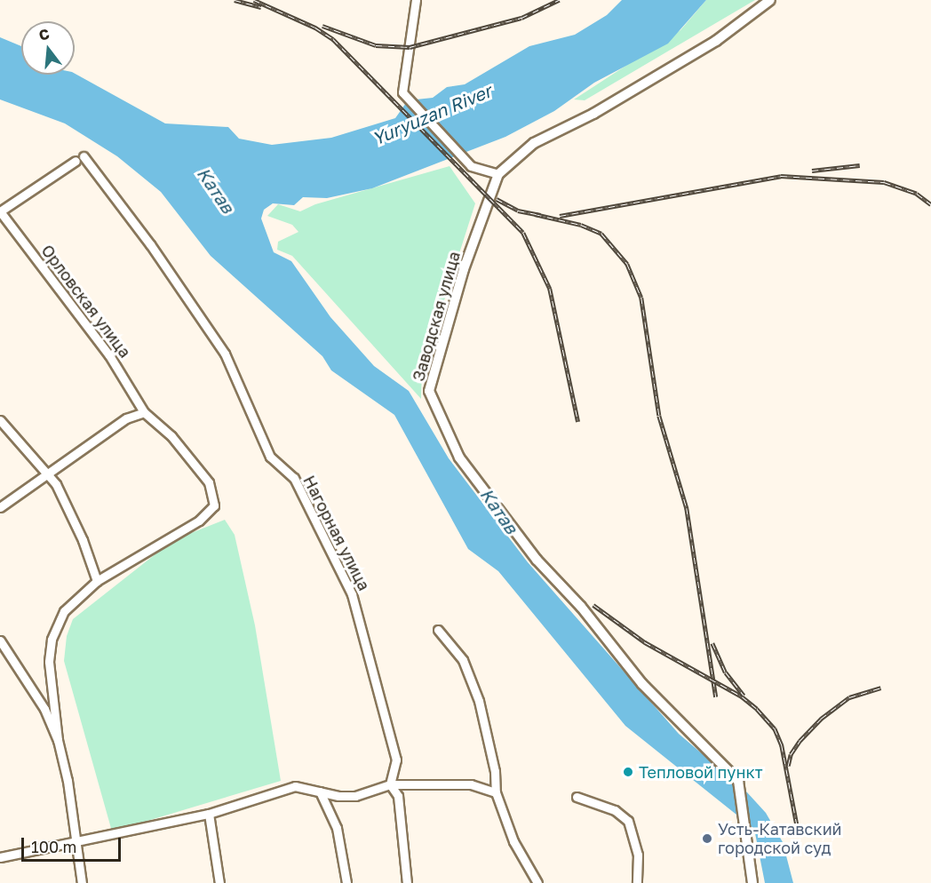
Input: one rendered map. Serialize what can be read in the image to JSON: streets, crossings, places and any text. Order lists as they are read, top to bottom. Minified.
{"streets":{"street":["Орловская улица","Заводская улица","Нагорная улица"]},"crossings":[["Орловская улица","Нагорная улица"]],"water":["Yuryuzan River","Катав"],"places":["Тепловой пункт","Усть-Катавский городской суд"],"scale_bar":"100 m","north":"top"}
